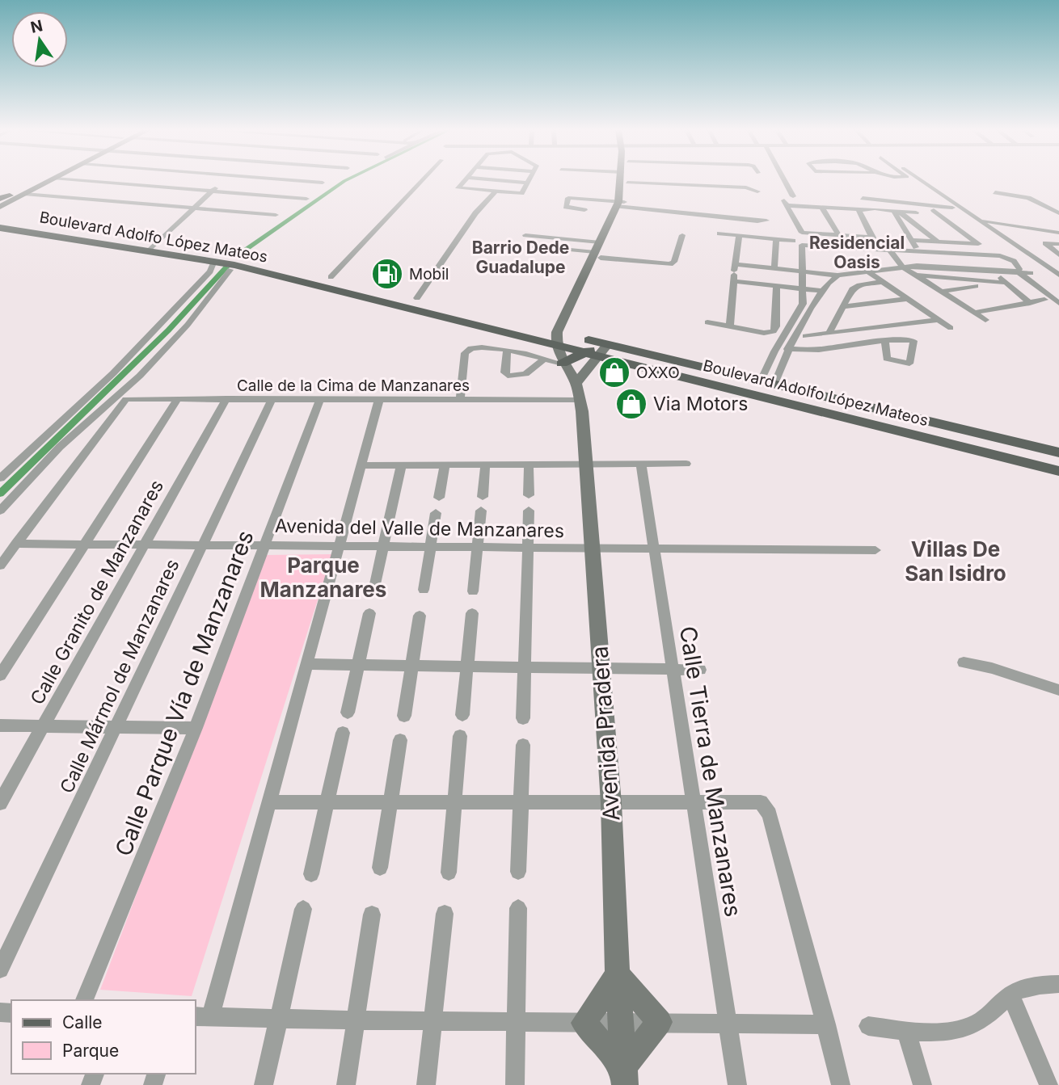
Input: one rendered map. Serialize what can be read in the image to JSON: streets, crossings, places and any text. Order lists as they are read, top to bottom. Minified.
{"streets":{"main road":["Boulevard Adolfo López Mateos"],"street":["Calle de la Cima de Manzanares","Avenida del Valle de Manzanares","Calle Granito de Manzanares","Calle Mármol de Manzanares","Calle Parque Vía de Manzanares","Avenida Pradera","Calle Tierra de Manzanares"]},"crossings":[["Boulevard Adolfo López Mateos","Avenida Pradera"],["Calle de la Cima de Manzanares","Avenida del Valle de Manzanares"],["Calle de la Cima de Manzanares","Calle Granito de Manzanares"],["Calle de la Cima de Manzanares","Calle Mármol de Manzanares"],["Calle de la Cima de Manzanares","Calle Parque Vía de Manzanares"],["Calle de la Cima de Manzanares","Avenida Pradera"],["Avenida del Valle de Manzanares","Calle Granito de Manzanares"],["Avenida del Valle de Manzanares","Calle Mármol de Manzanares"],["Avenida del Valle de Manzanares","Calle Parque Vía de Manzanares"],["Avenida del Valle de Manzanares","Avenida Pradera"],["Avenida del Valle de Manzanares","Calle Tierra de Manzanares"]],"districts":["Residencial Oasis","Barrio Dede Guadalupe","Villas De San Isidro","Parque Manzanares"],"places":{"fuel station":["Mobil"],"shop":["OXXO","Via Motors"]},"legend":["Calle","Parque"],"north":"top"}
